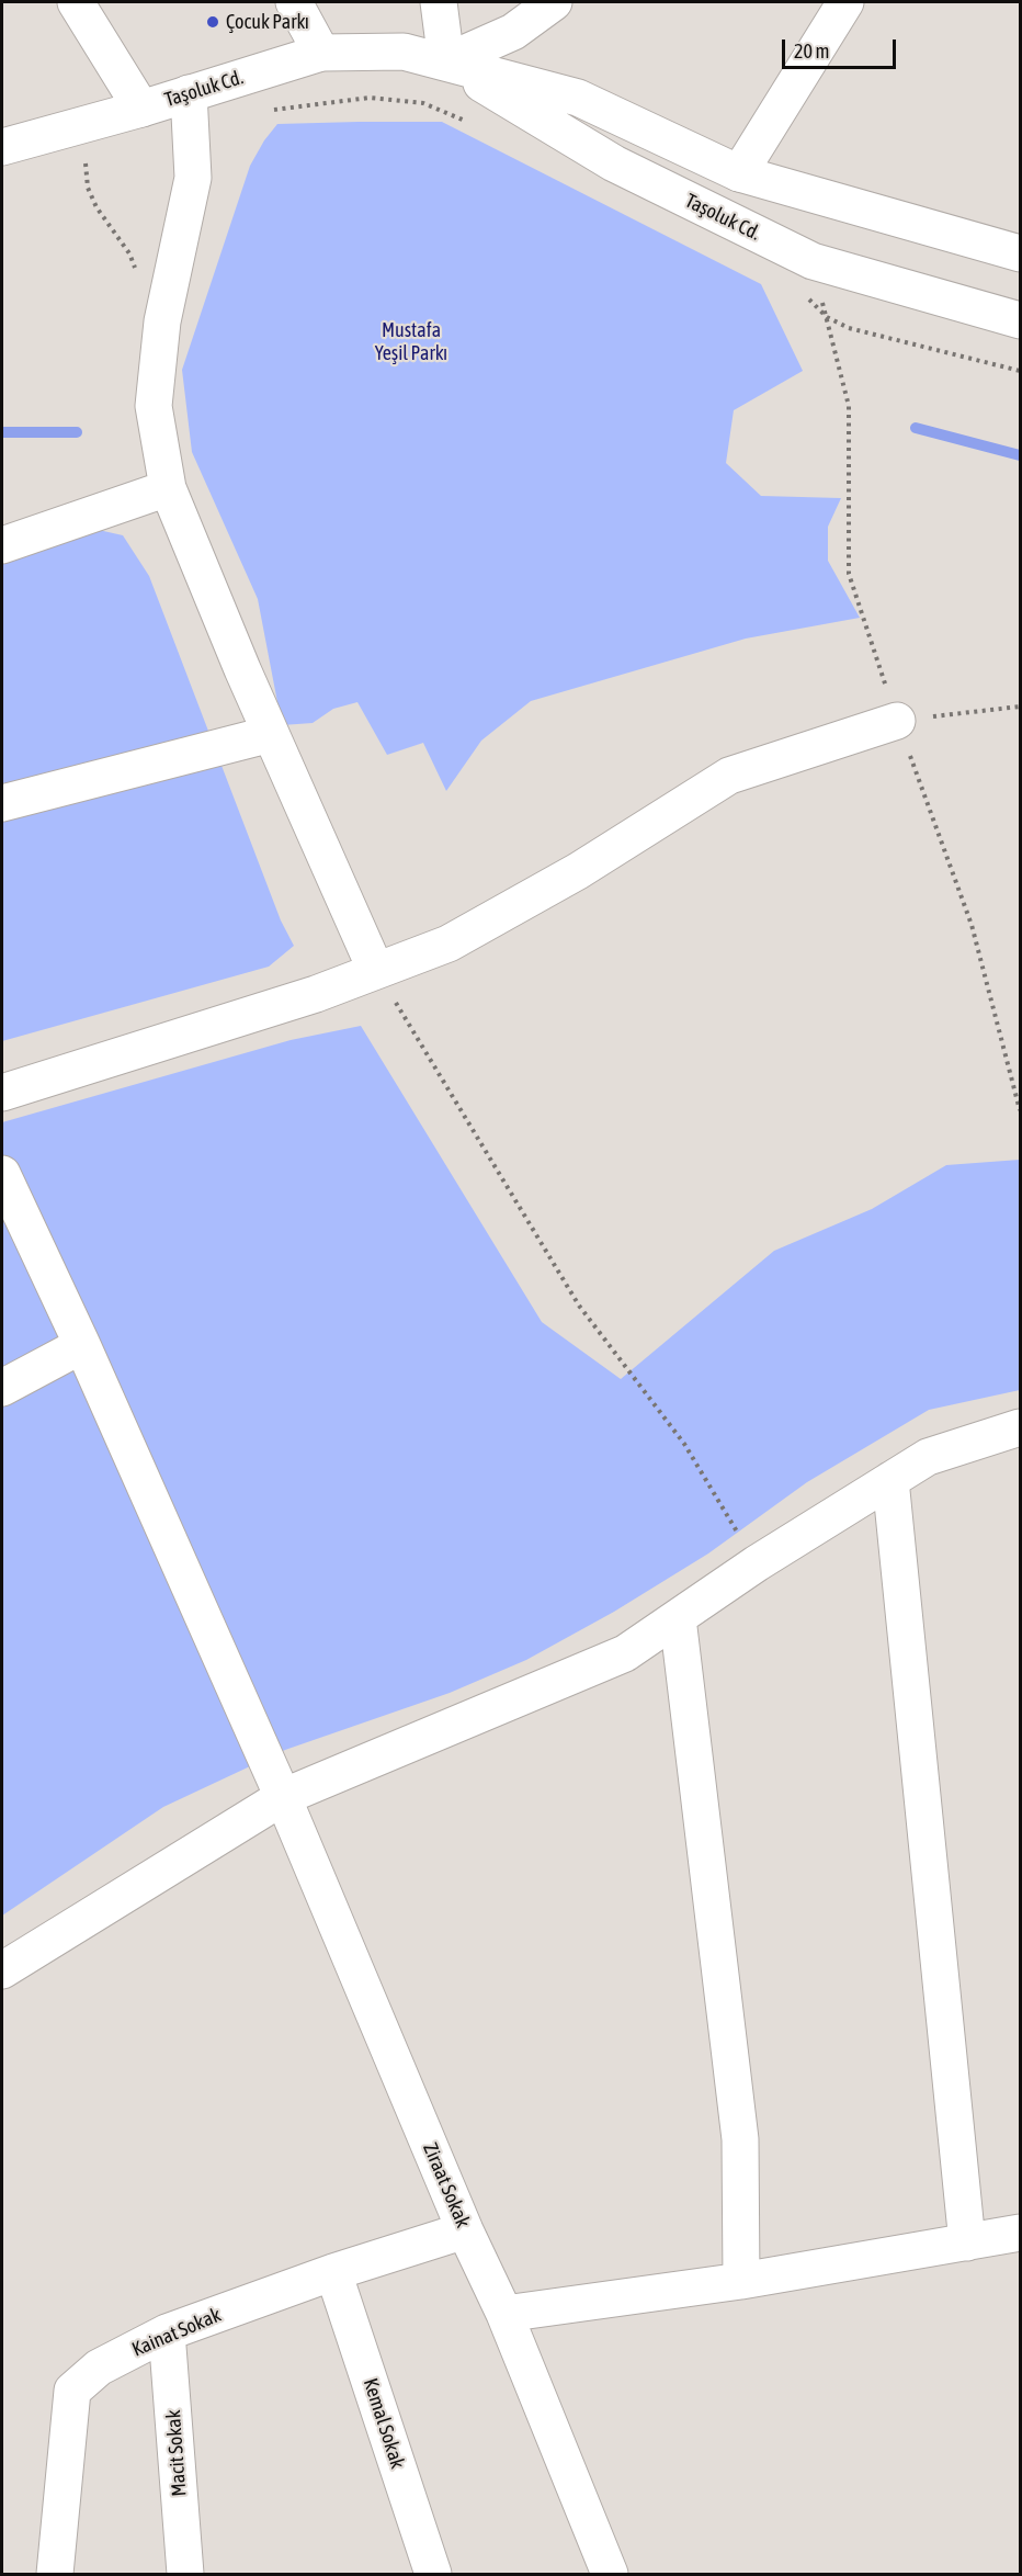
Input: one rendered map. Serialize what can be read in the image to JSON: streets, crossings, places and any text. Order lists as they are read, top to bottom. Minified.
{"streets":{"street":["Taşoluk Cd.","Ziraat Sokak","Kainat Sokak","Kemal Sokak","Macit Sokak"]},"crossings":[["Ziraat Sokak","Kainat Sokak"],["Kainat Sokak","Kemal Sokak"],["Kainat Sokak","Macit Sokak"]],"parks":["Mustafa Yeşil Parkı"],"places":["Çocuk Parkı"],"scale_bar":"20 m"}
